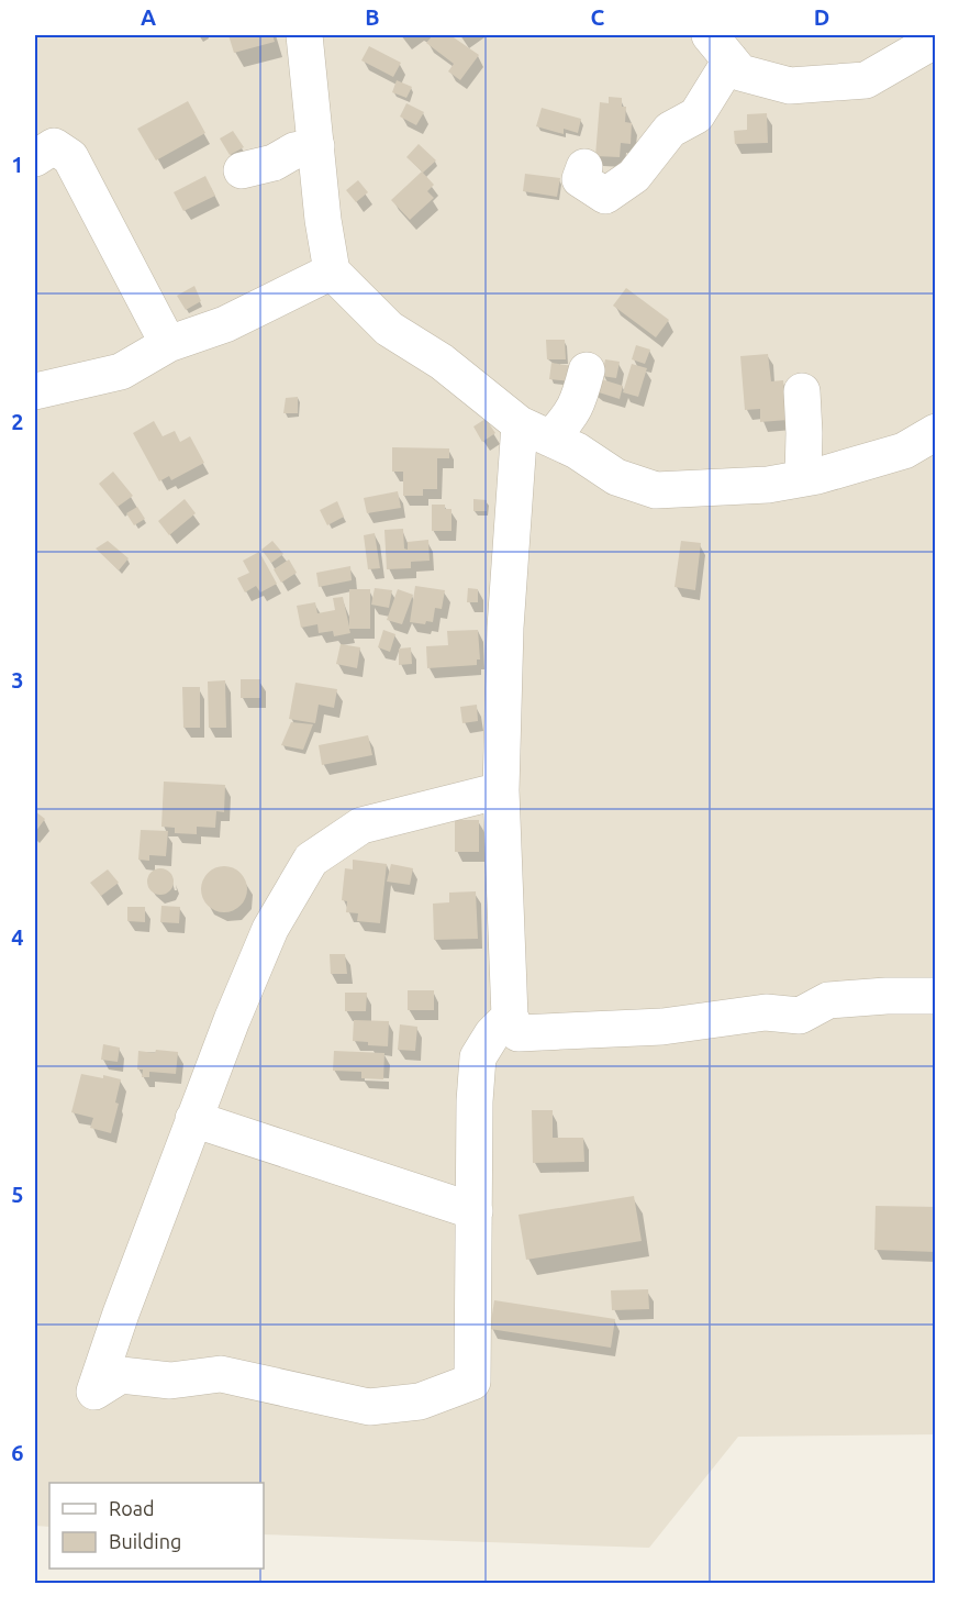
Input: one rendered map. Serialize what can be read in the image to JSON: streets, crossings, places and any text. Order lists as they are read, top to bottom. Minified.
{"legend":["Road","Building"],"grid":{"columns":["A","B","C","D"],"rows":["1","2","3","4","5","6"]}}
